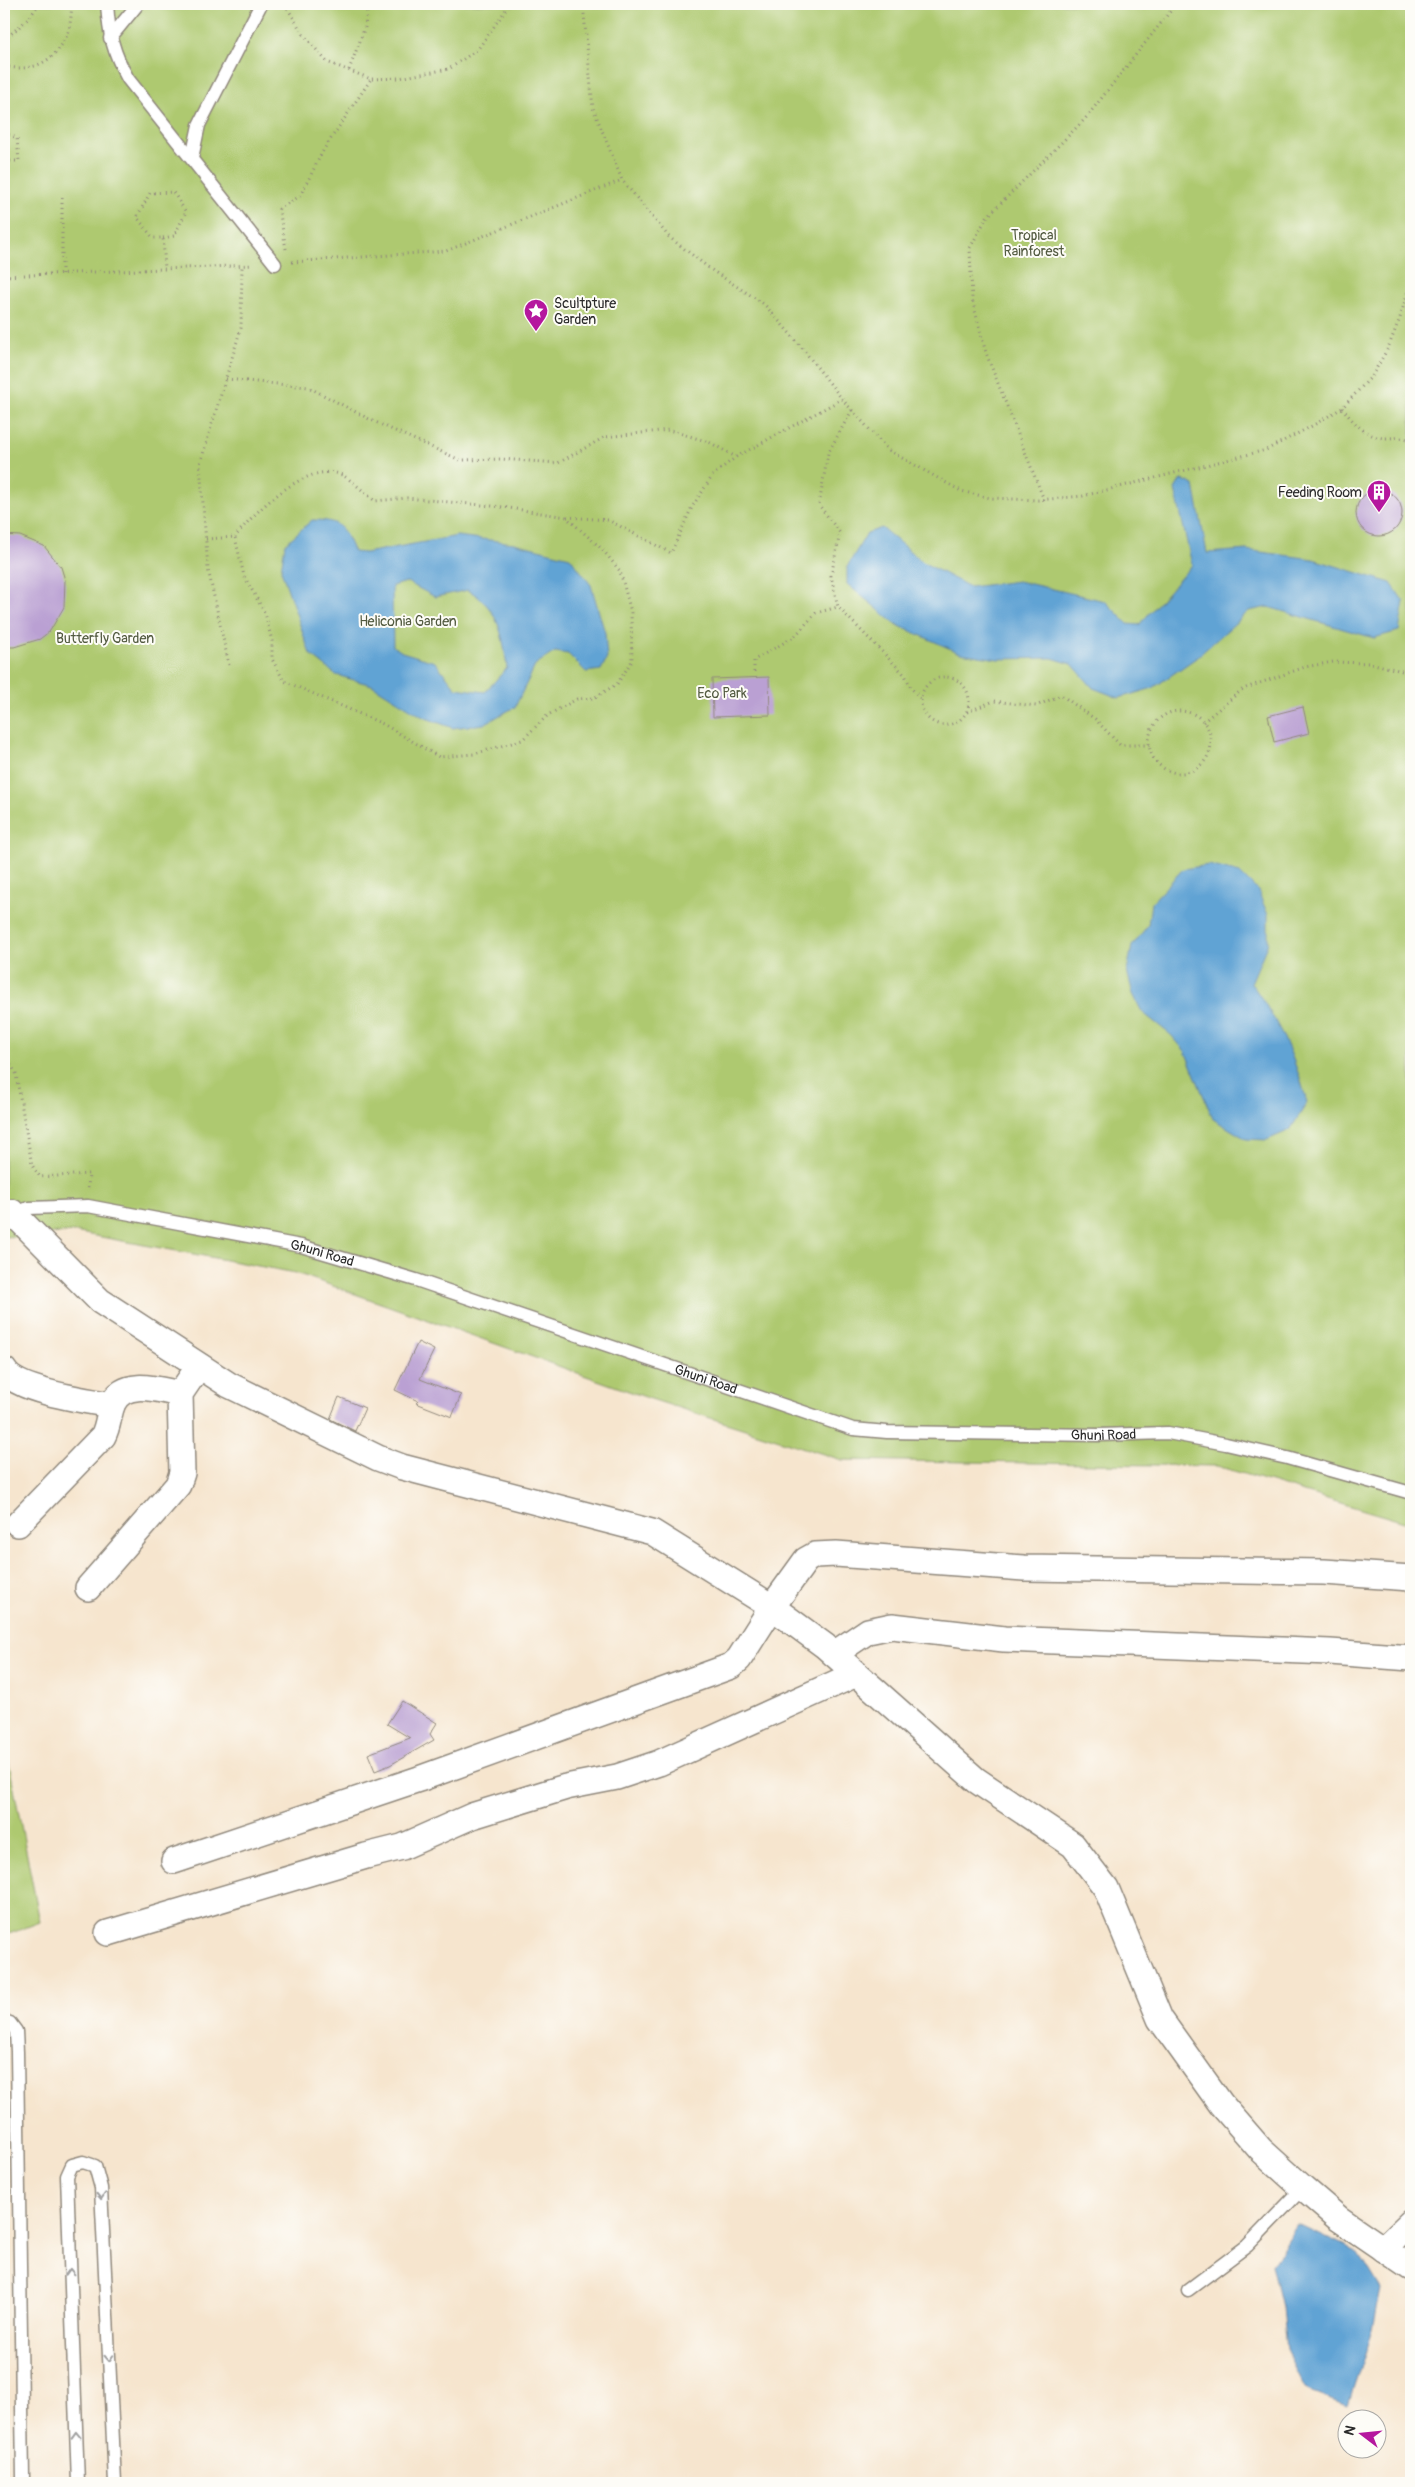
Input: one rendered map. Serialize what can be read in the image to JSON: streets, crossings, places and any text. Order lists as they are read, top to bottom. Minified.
{"streets":{"street":["Ghuni Road"]},"parks":["Tropical Rainforest","Heliconia Garden","Butterfly Garden","Eco Park"],"places":{"place":["Scultpture Garden"],"building":["Feeding Room"]},"north":"left"}
